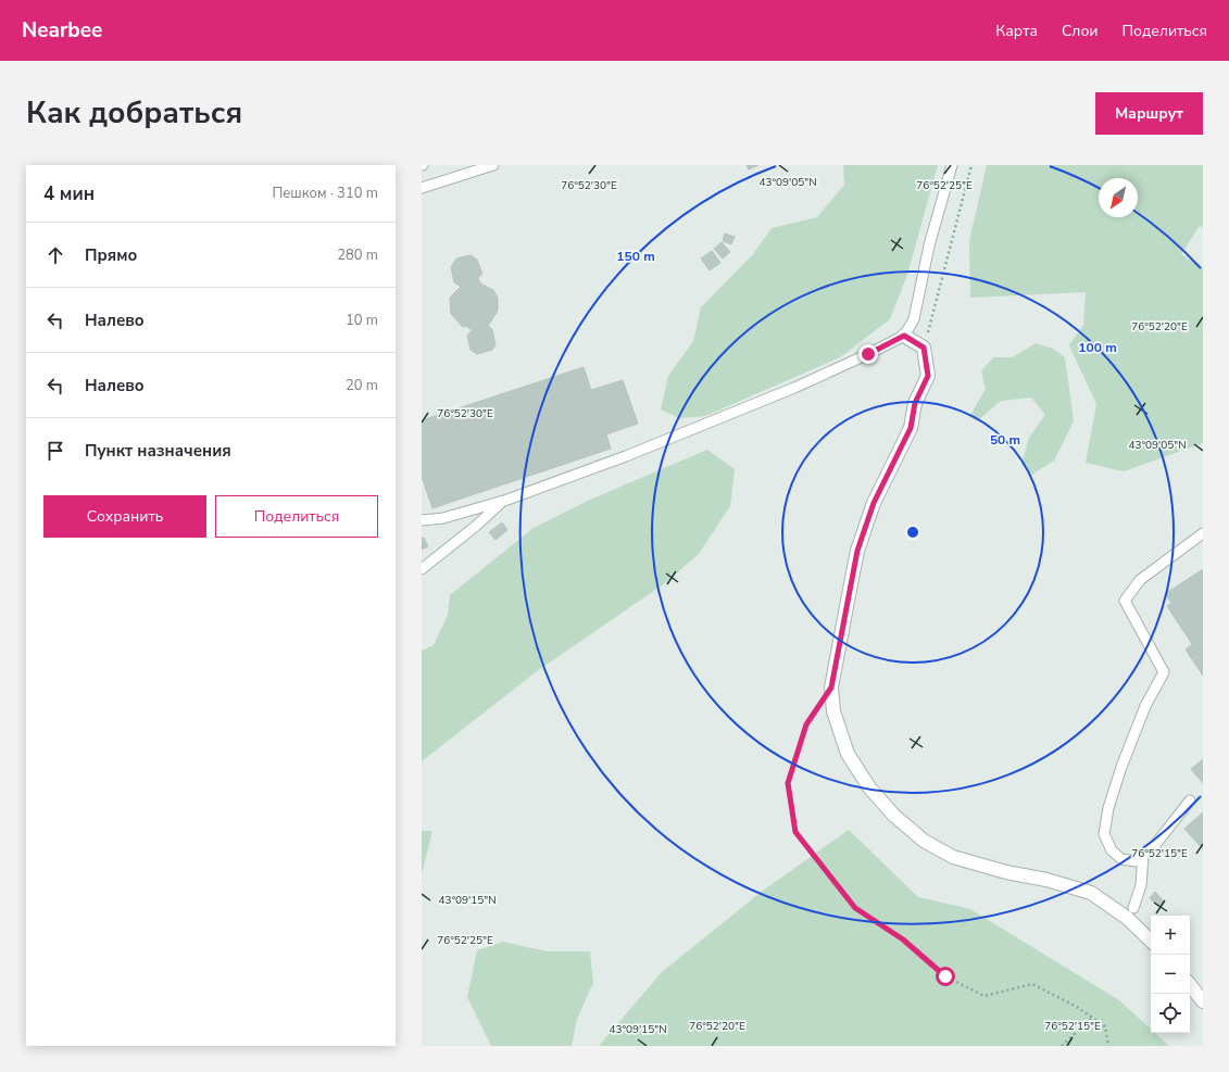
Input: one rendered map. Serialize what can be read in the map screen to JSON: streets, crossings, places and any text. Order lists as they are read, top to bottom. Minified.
{"north":"bottom left","page":{"header":"Nearbee","nav":["Карта","Слои","Поделиться"],"title":"Как добраться","buttons":["Маршрут",["Сохранить","Поделиться"]],"heading":["4 мин","Пешком · 310 m"],"list":[["Прямо","280 m"],["Налево","10 m"],["Налево","20 m"],"Пункт назначения"],"map_buttons":["+","−"]},"coordinates":["43°09'05\"N","76°52'30\"E","76°52'25\"E","76°52'20\"E","76°52'15\"E","43°09'15\"N"],"rings":["150 m","100 m","50 m"]}
